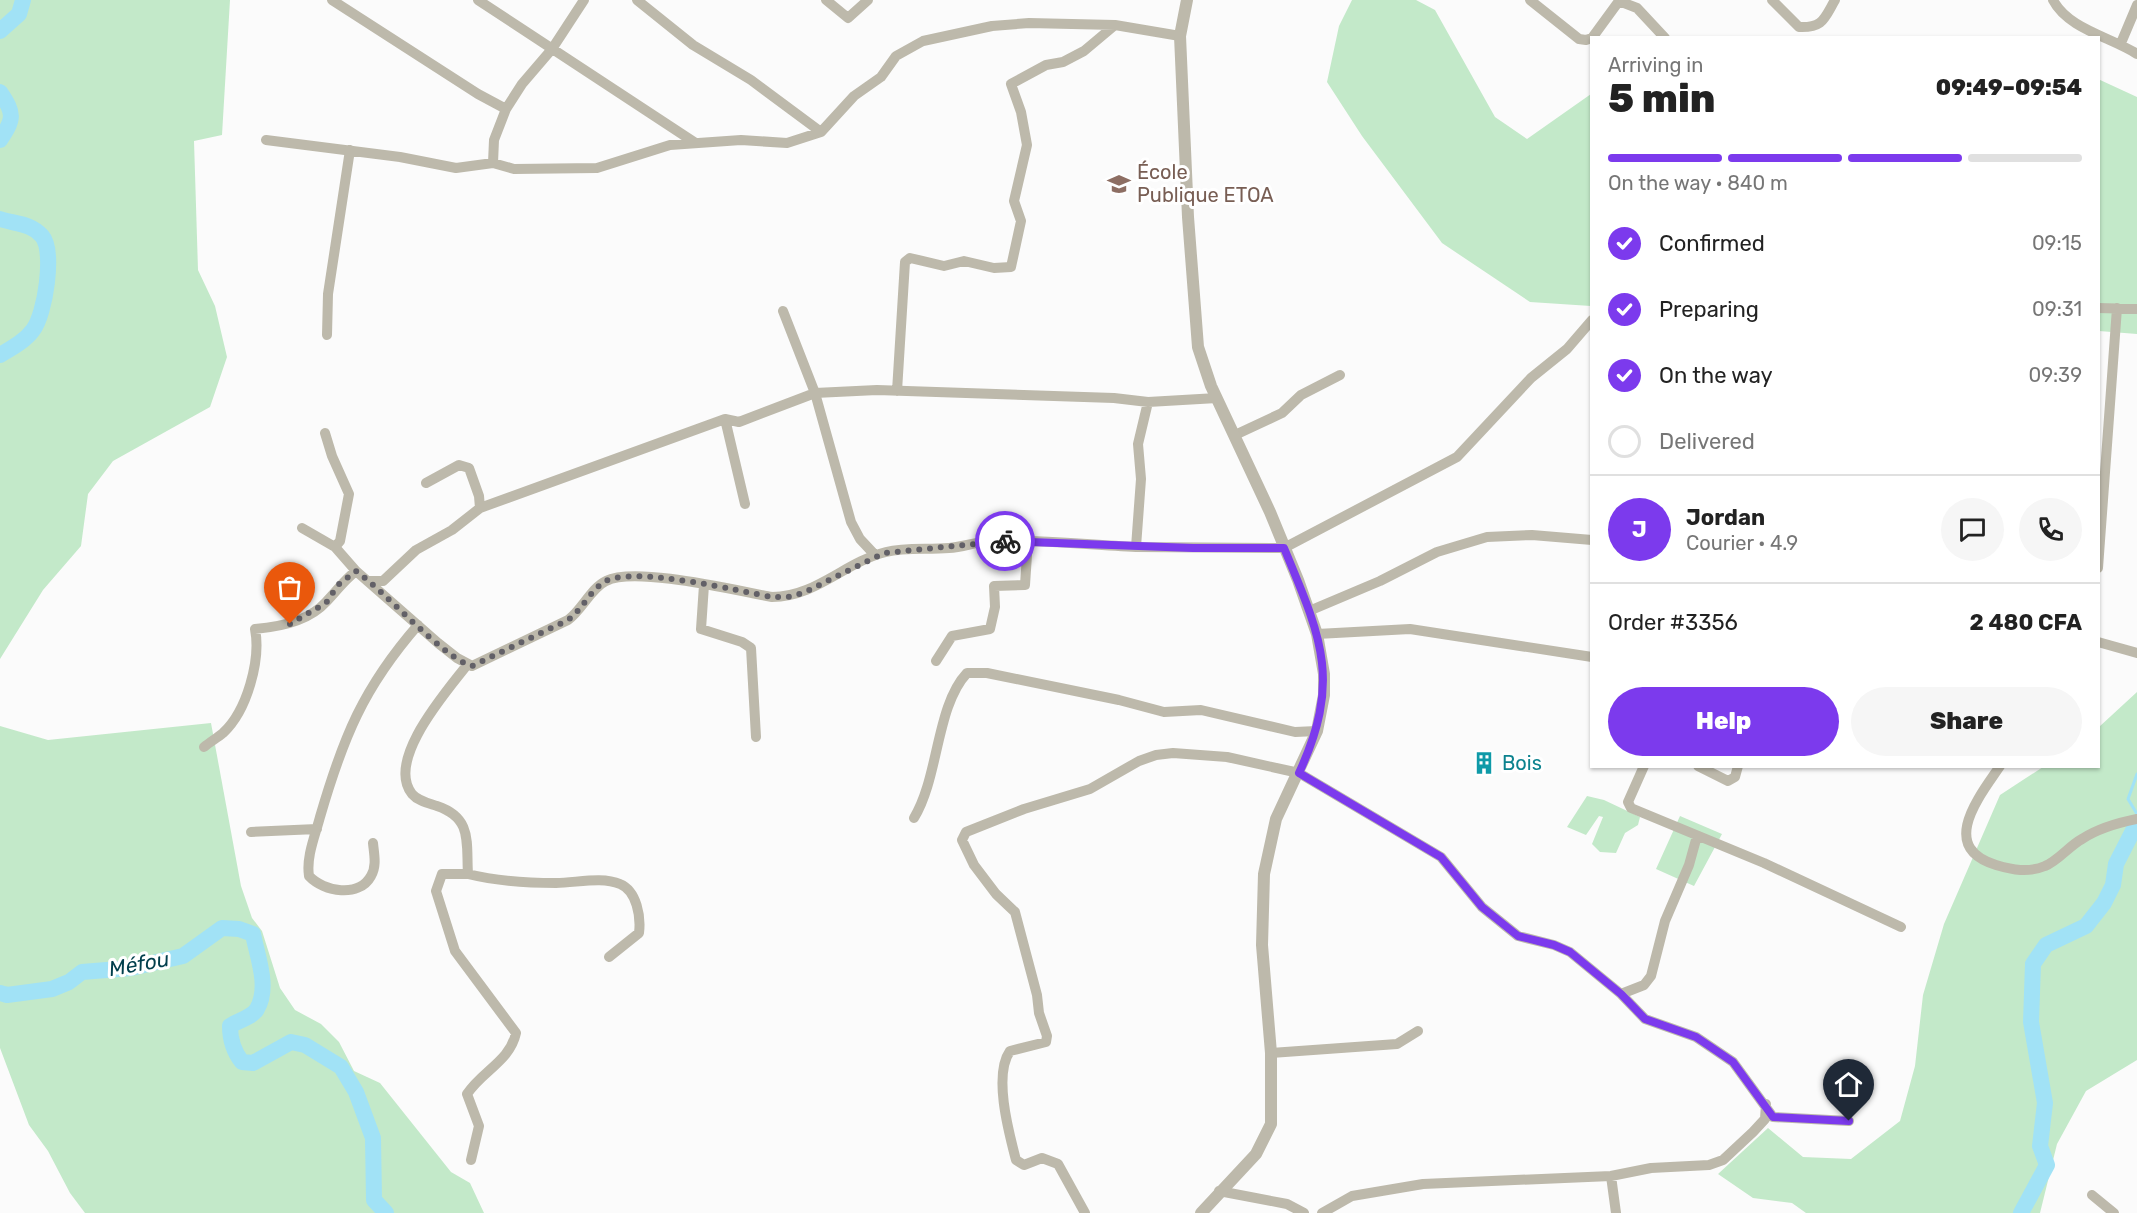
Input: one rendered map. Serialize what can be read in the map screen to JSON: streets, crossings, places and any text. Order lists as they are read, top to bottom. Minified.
{"water":["Méfou"],"places":{"school or university":["École Publique ETOA"],"building":["Bois"]},"page":{"heading":["5 min","Arriving in","09:49–09:54"],"panel":["Jordan","Courier · 4.9","Order #3356","2 480 CFA"],"bar":"On the way · 840 m","list":[["Confirmed","09:15"],["Preparing","09:31"],["On the way","09:39"],"Delivered"],"round":"J","buttons":["Help","Share"]}}
